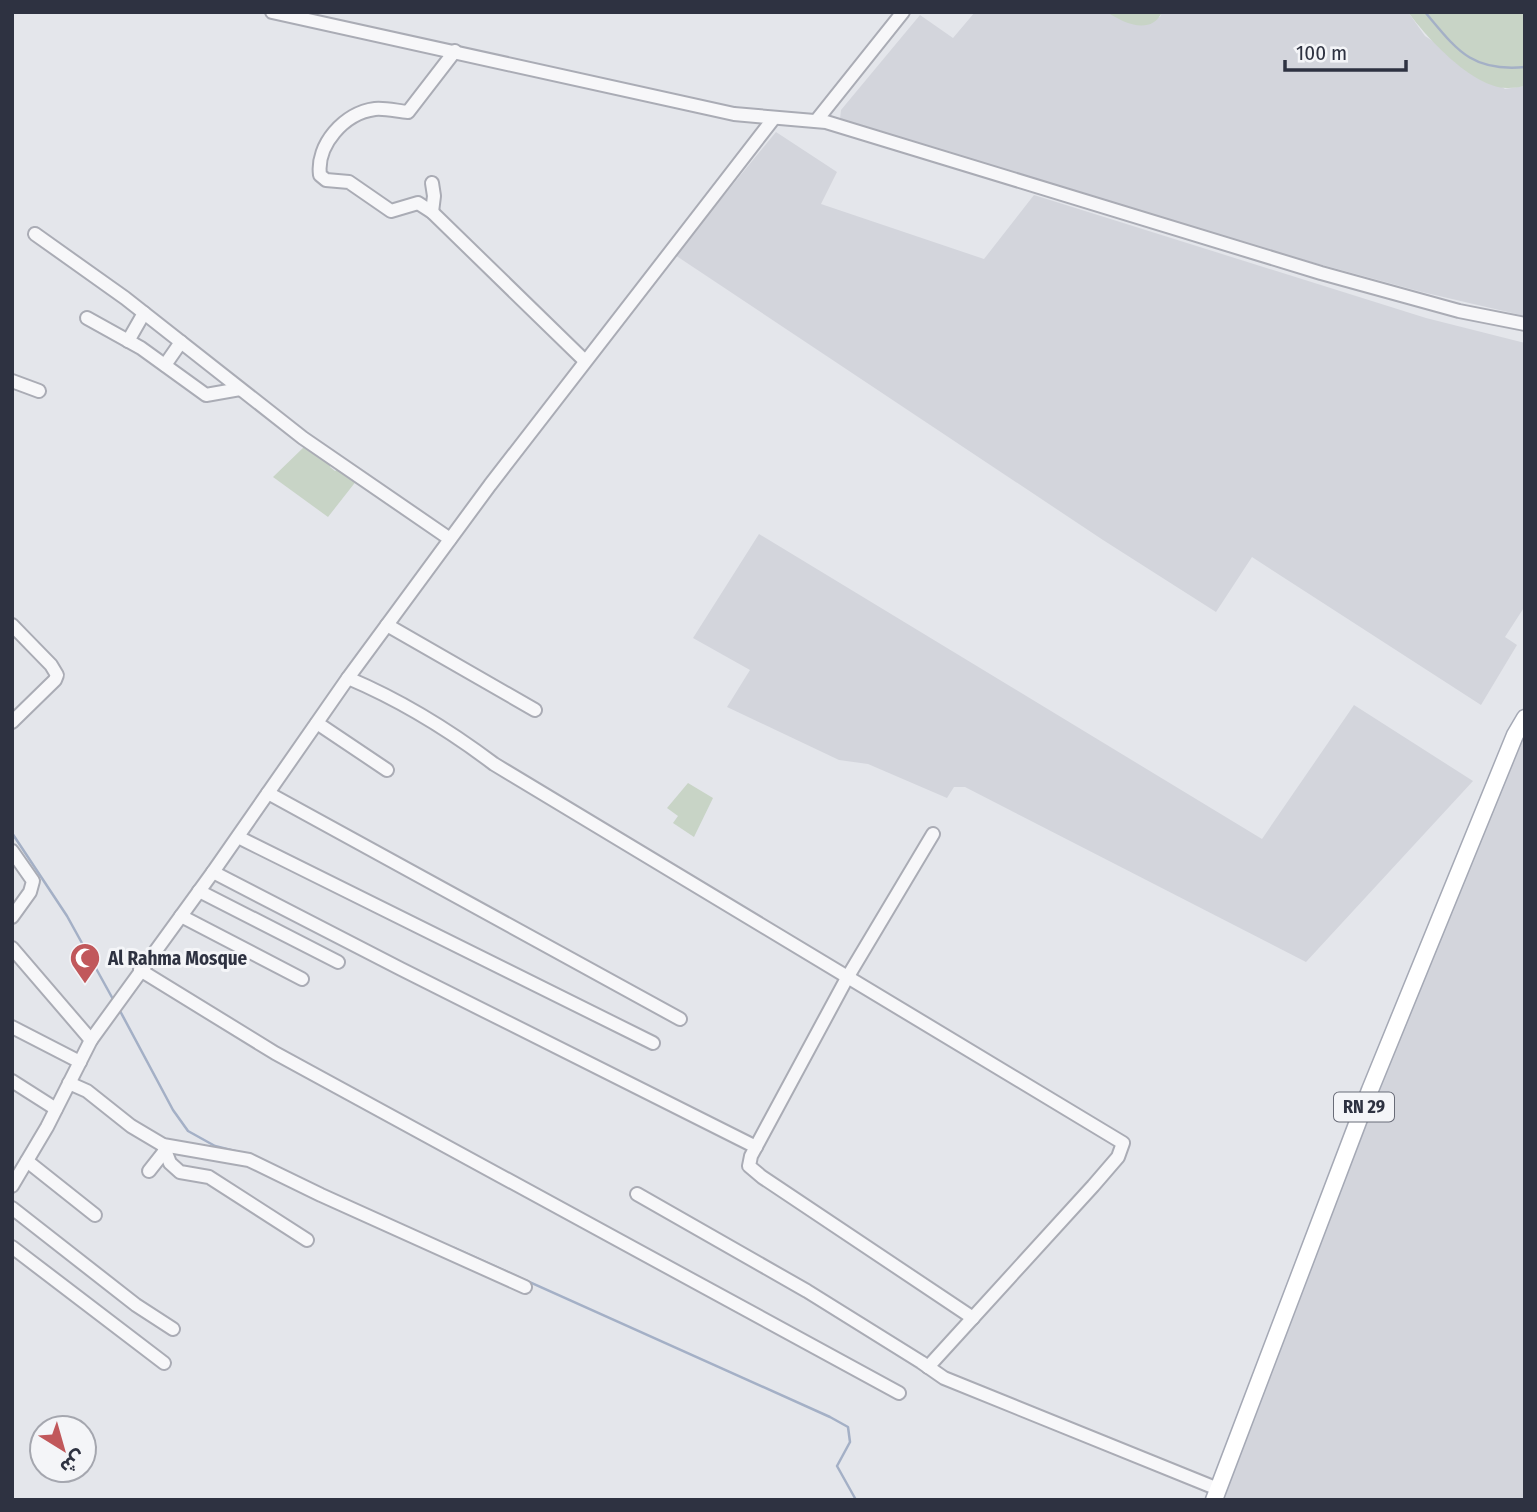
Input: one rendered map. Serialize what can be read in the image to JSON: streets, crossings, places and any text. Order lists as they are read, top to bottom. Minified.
{"streets":{"main road":["RN 29"]},"places":{"mosque":["Al Rahma Mosque"]},"scale_bar":"100 m","north":"bottom right"}
